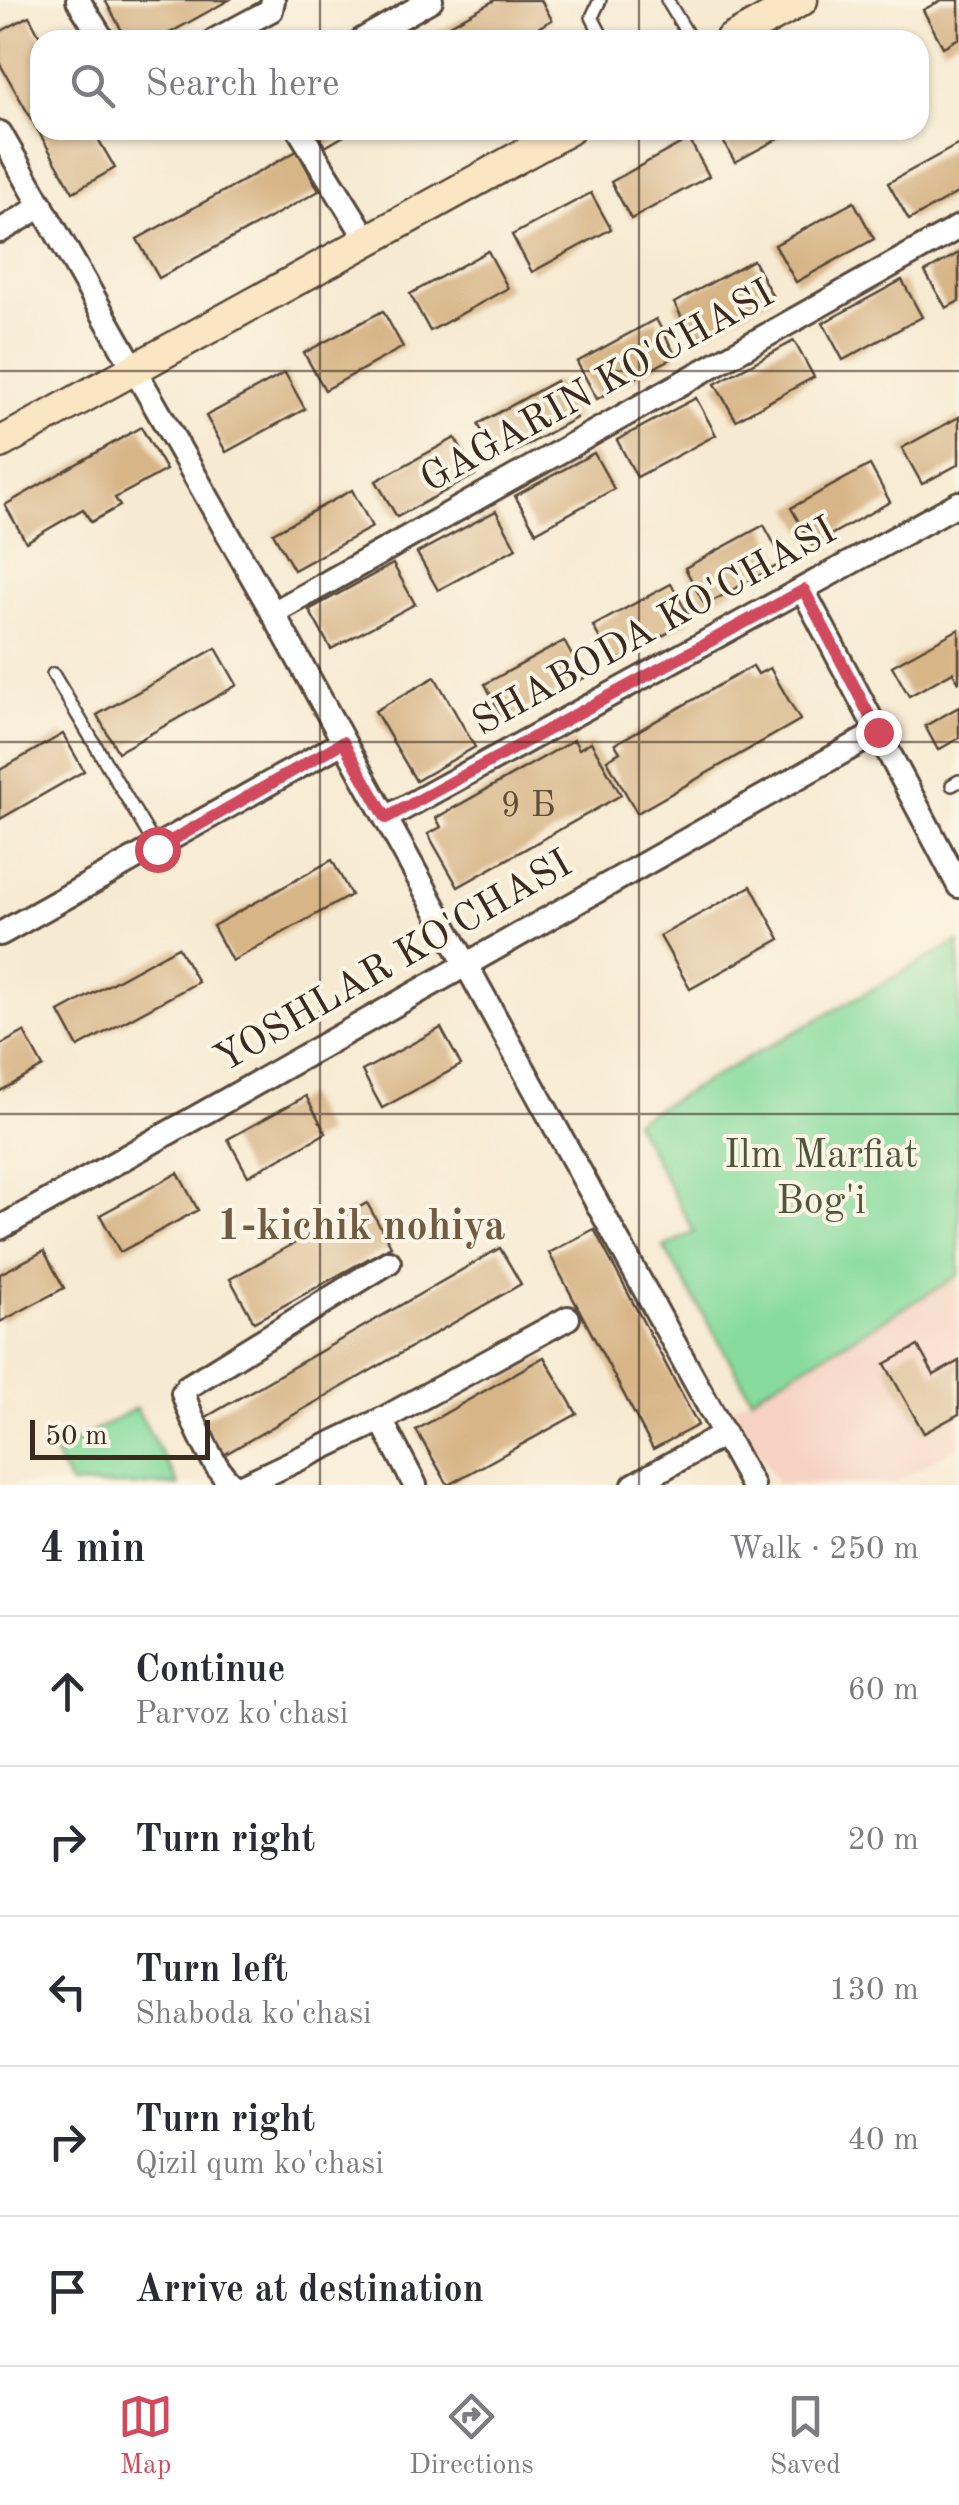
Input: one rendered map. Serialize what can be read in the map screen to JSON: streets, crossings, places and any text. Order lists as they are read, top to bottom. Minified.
{"streets":{"street":["GAGARIN KO'CHASI","SHABODA KO'CHASI","YOSHLAR KO'CHASI"]},"districts":["1-kichik nohiya"],"parks":["Ilm Marfiat Bog'i"],"house_numbers":["9 Б"],"scale_bar":"50 m","page":{"search":"Search here","scale":"50 m","heading":["4 min","Walk · 250 m"],"list":[["Continue","Parvoz ko'chasi","60 m"],["Turn right","20 m"],["Turn left","Shaboda ko'chasi","130 m"],["Turn right","Qizil qum ko'chasi","40 m"],"Arrive at destination"],"nav":["Map","Directions","Saved"]}}
